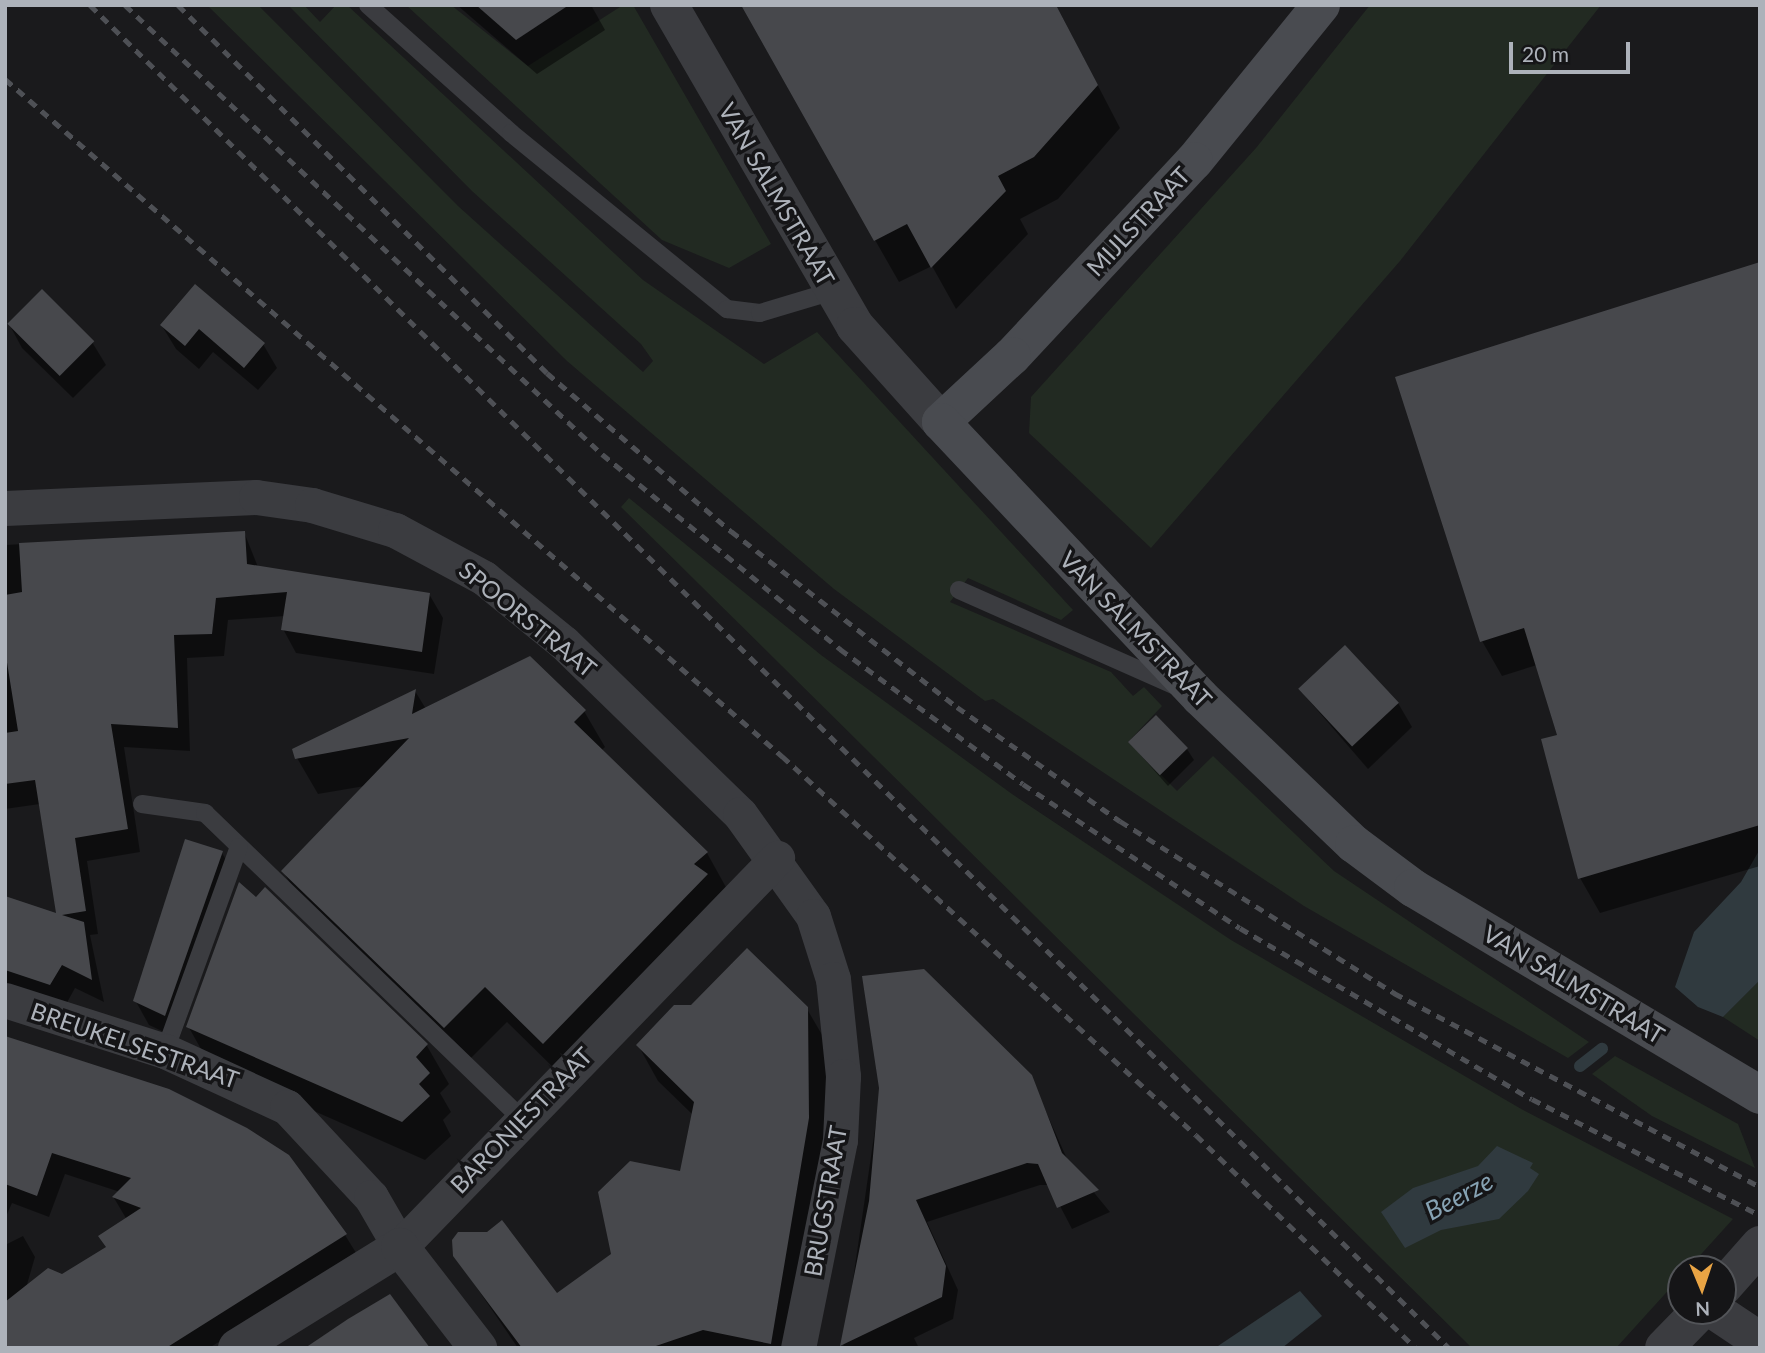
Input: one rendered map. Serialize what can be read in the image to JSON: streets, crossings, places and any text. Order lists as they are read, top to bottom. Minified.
{"streets":{"main road":["VAN SALMSTRAAT","MIJLSTRAAT"],"street":["SPOORSTRAAT","BREUKELSESTRAAT","BARONIESTRAAT","BRUGSTRAAT"]},"crossings":[["VAN SALMSTRAAT","MIJLSTRAAT"],["SPOORSTRAAT","BARONIESTRAAT"],["SPOORSTRAAT","BRUGSTRAAT"],["BREUKELSESTRAAT","BARONIESTRAAT"],["BARONIESTRAAT","BRUGSTRAAT"]],"water":["Beerze"],"scale_bar":"20 m","north":"bottom"}
